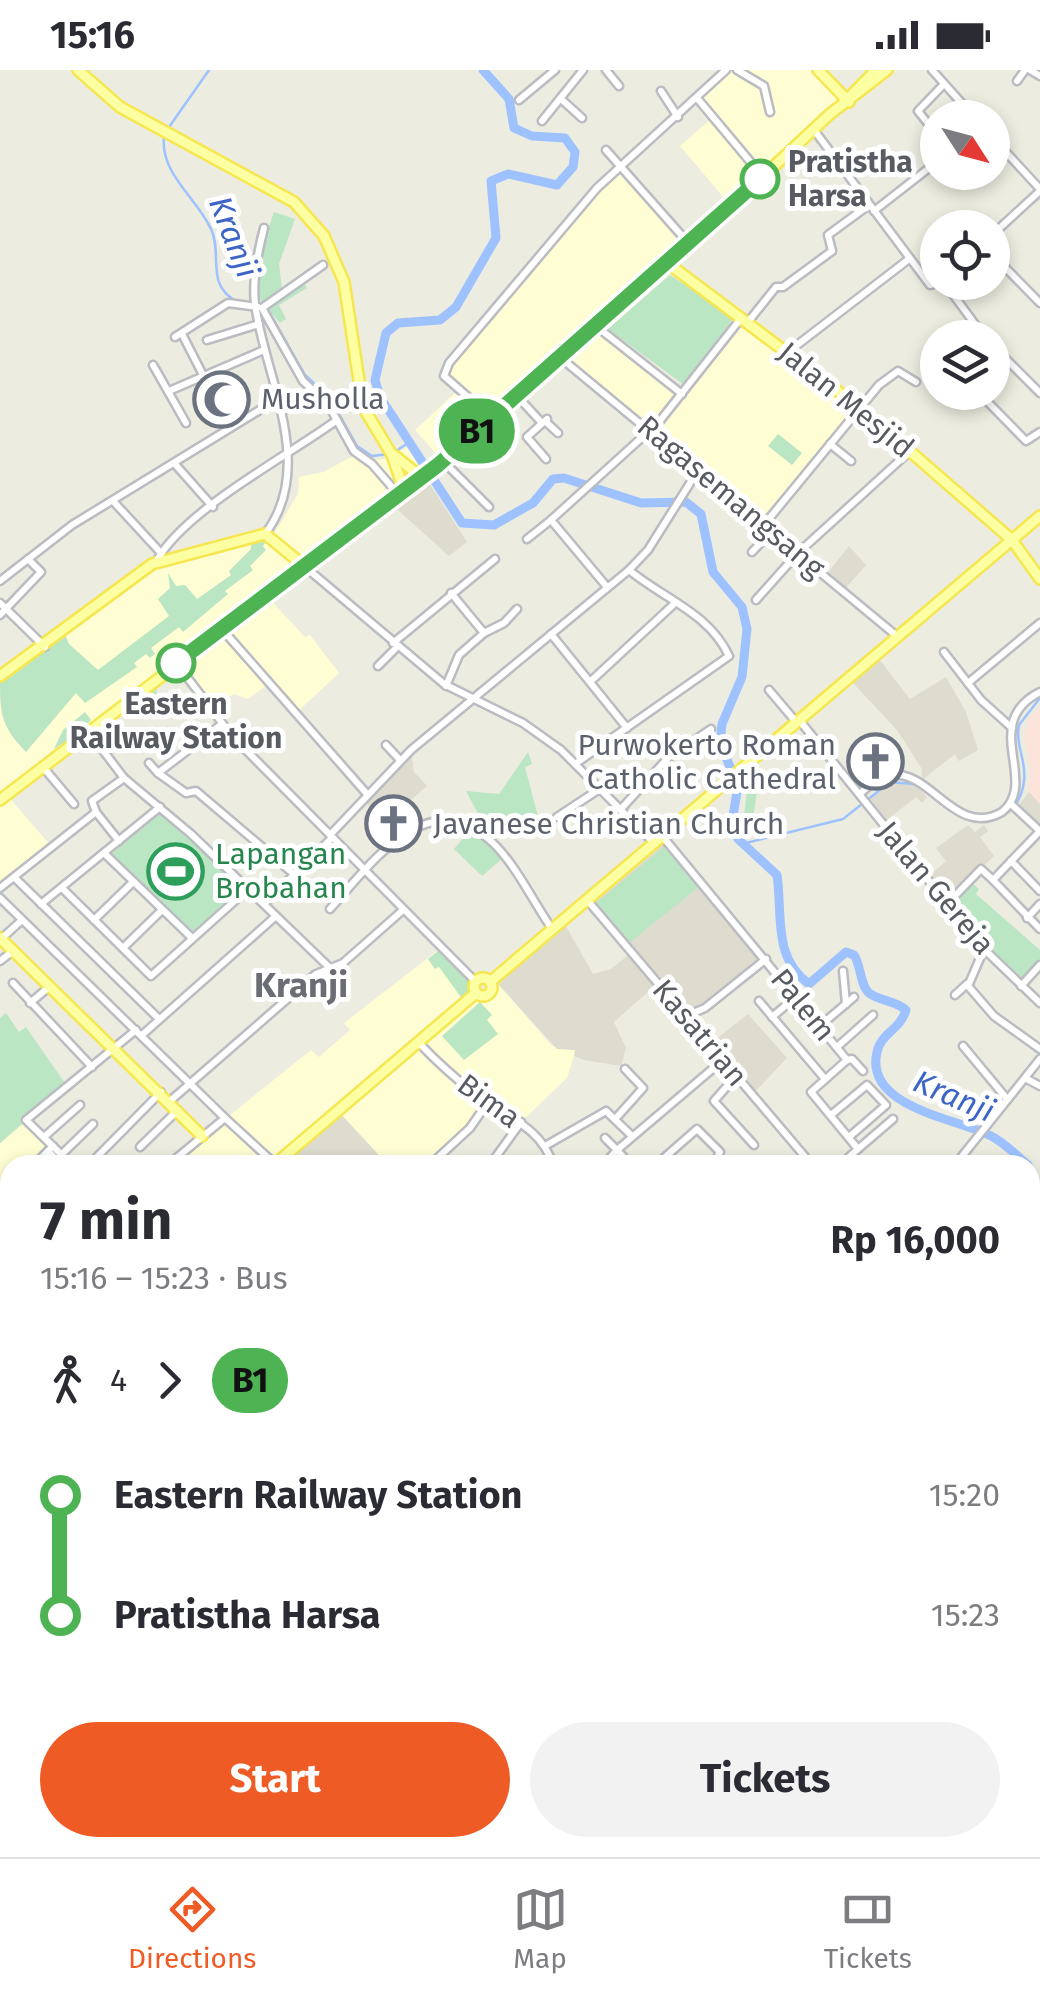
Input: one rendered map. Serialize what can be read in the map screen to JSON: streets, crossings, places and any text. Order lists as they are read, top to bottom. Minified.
{"streets":{"main road":["Jalan Mesjid"],"street":["Ragasemangsang","Jalan Gereja","Palem","Kasatrian","Bima"]},"districts":["Kranji"],"water":["Kranji"],"places":{"other":["Pratistha Harsa","Eastern Railway Station"],"mosque":["Musholla"],"church":["Purwokerto Roman Catholic Cathedral","Javanese Christian Church"],"sports":["Lapangan Brobahan"]},"lines":["bus line B1"],"north":"bottom right","page":{"status":"15:16","on_map":"B1","heading":["7 min","15:16 – 15:23 · Bus","Rp 16,000"],"legs":["4","B1"],"list":[{"name":"Eastern Railway Station","value":"15:20"},{"name":"Pratistha Harsa","value":"15:23"}],"buttons":["Start","Tickets"],"tabs":["Directions","Map","Tickets"]}}
